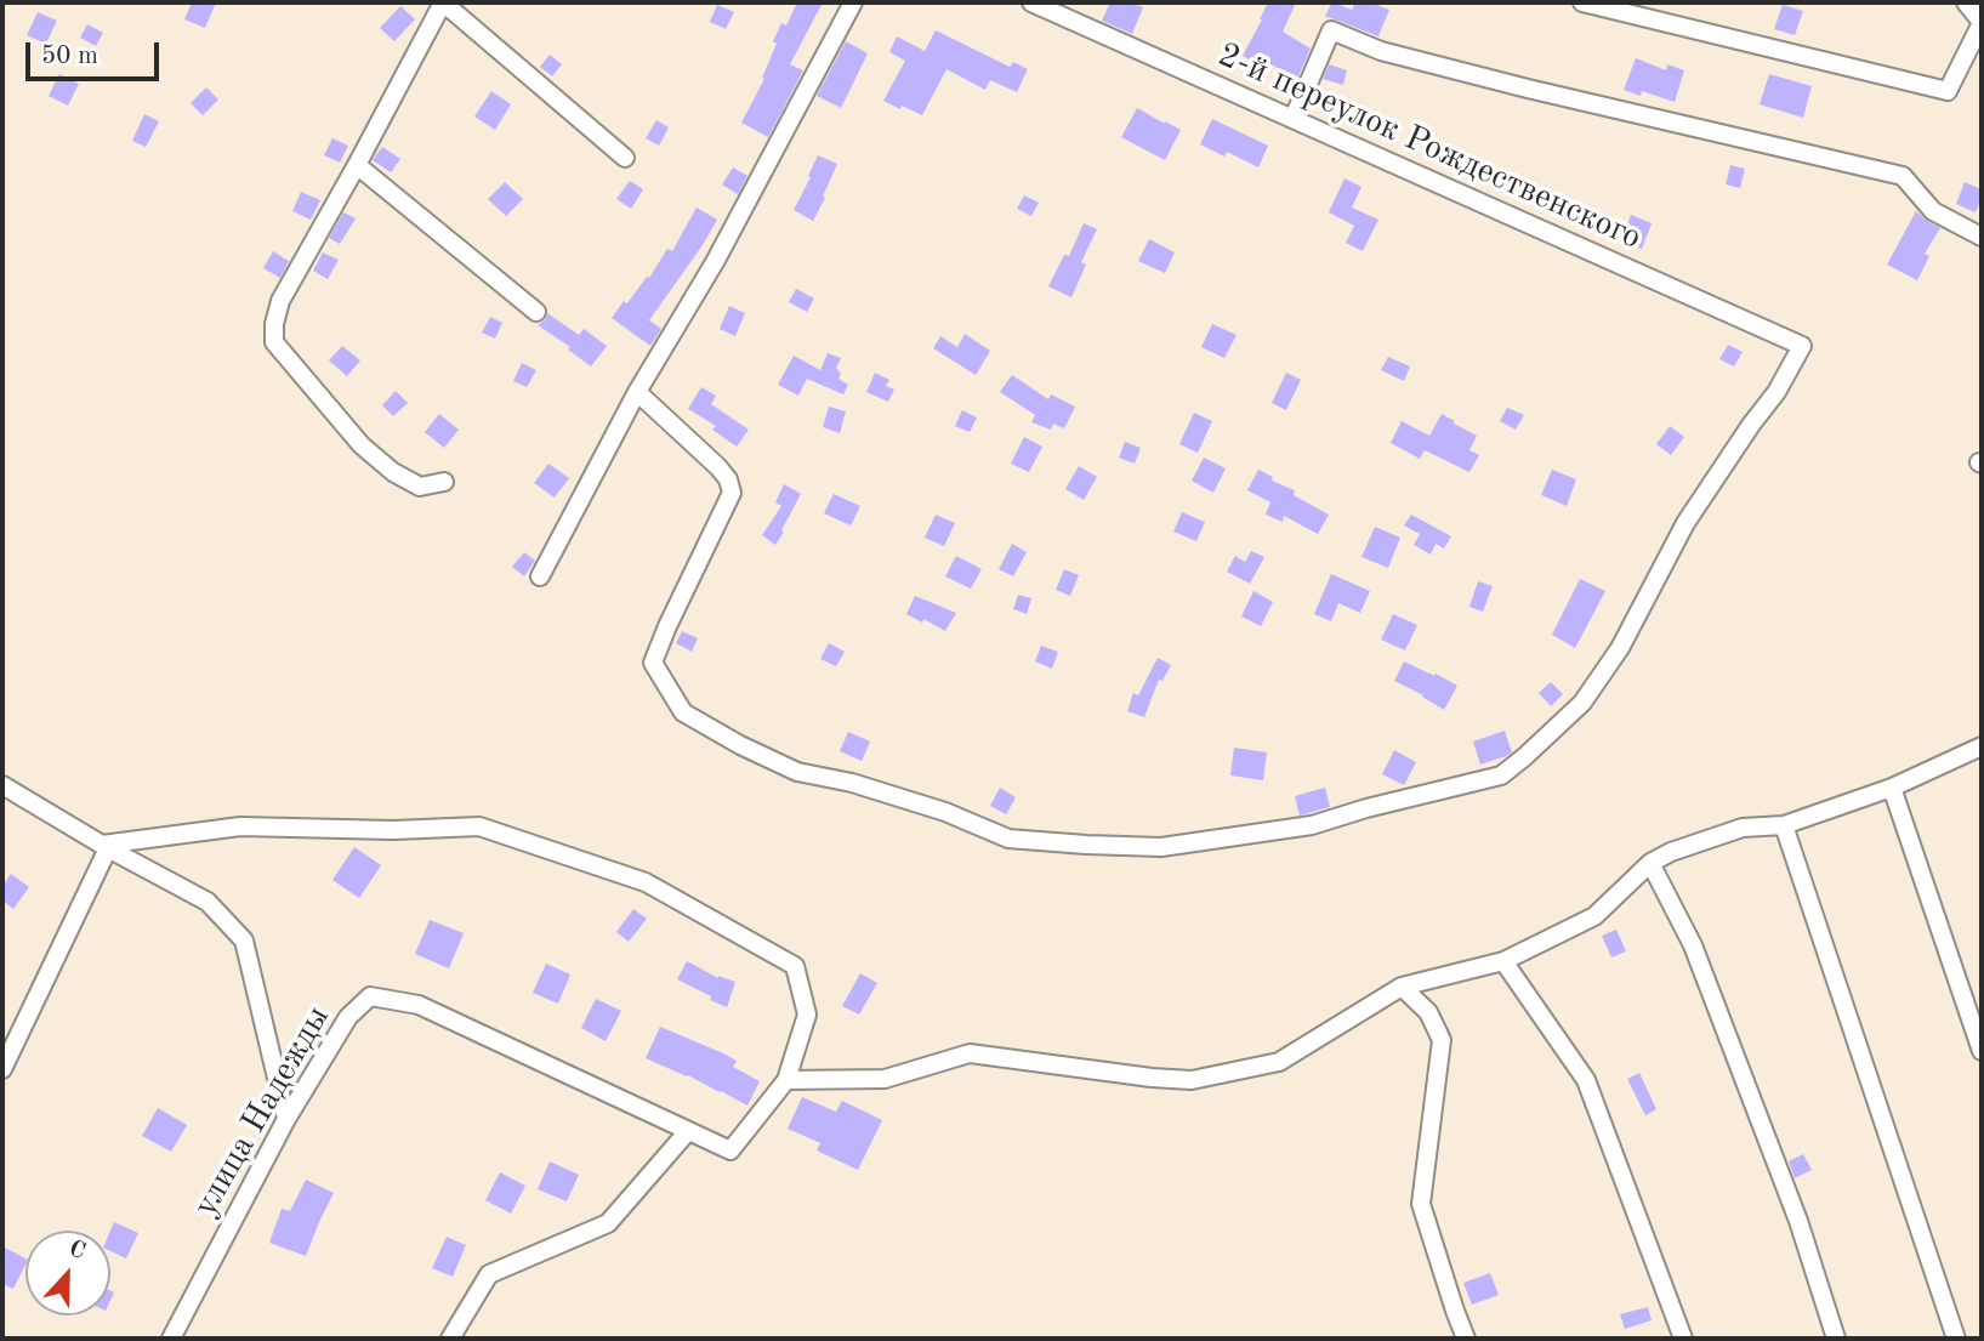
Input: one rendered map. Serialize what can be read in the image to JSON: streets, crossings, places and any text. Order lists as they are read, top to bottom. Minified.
{"streets":{"street":["2-й переулок Рождественского","улица Надежды"]},"scale_bar":"50 m","north":"top"}
